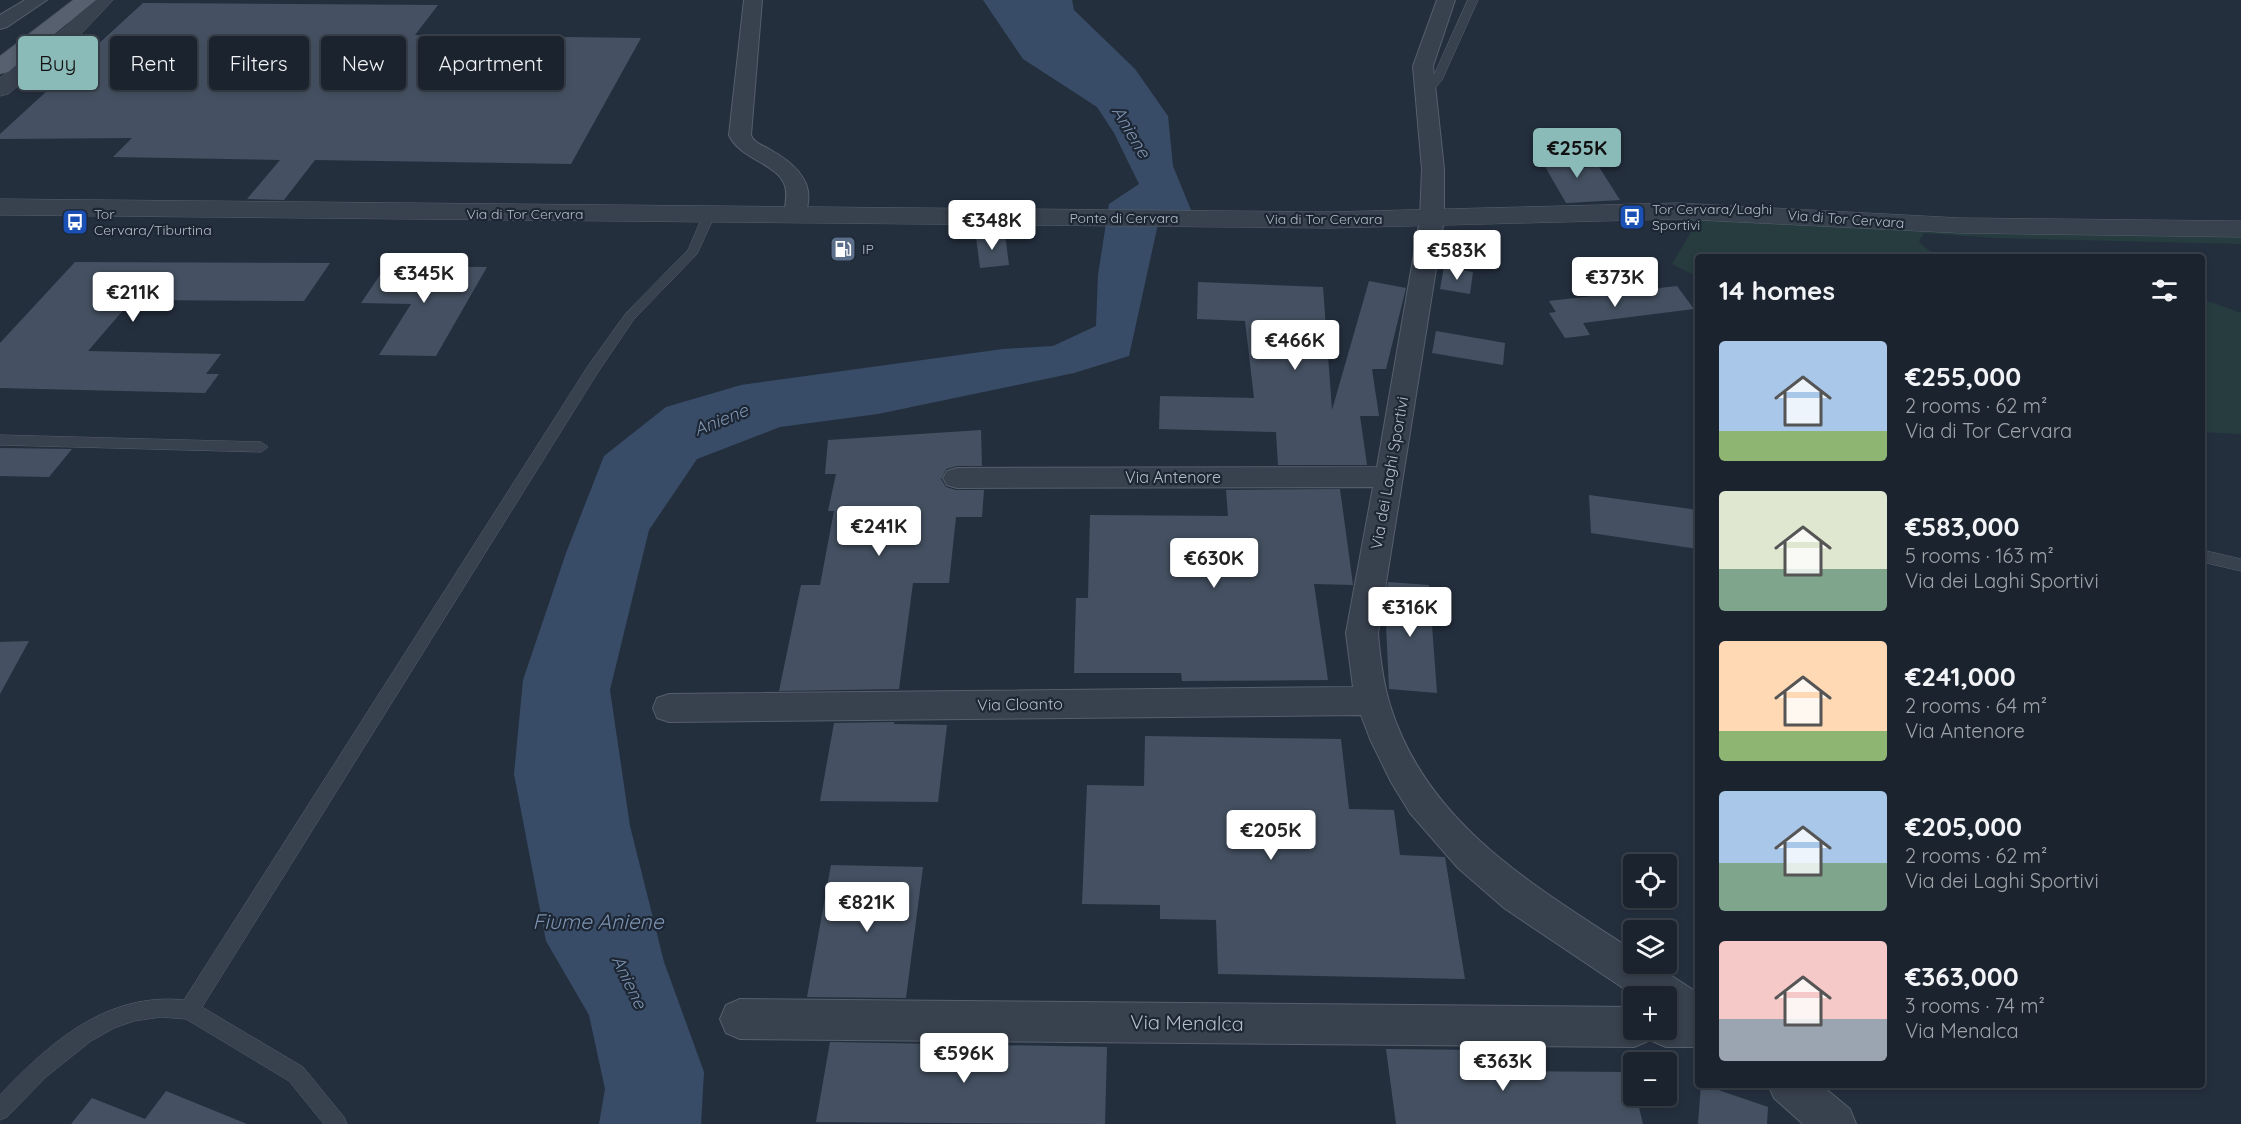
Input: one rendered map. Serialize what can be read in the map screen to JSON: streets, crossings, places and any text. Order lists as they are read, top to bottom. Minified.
{"streets":{"street":["Via di Tor Cervara","Ponte di Cervara","Via dei Laghi Sportivi","Via Antenore","Via Cloanto","Via Menalca"]},"crossings":[["Via di Tor Cervara","Ponte di Cervara"],["Via di Tor Cervara","Via dei Laghi Sportivi"],["Via dei Laghi Sportivi","Via Antenore"],["Via dei Laghi Sportivi","Via Cloanto"]],"water":["Aniene","Fiume Aniene"],"places":{"bus stop":["Tor Cervara/Laghi Sportivi","Tor Cervara/Tiburtina"],"fuel station":["IP"]},"page":{"chip":["Buy","Rent","Filters","New","Apartment"],"price":["€255K","€348K","€583K","€345K","€373K","€211K","€466K","€241K","€630K","€316K","€205K","€821K","€596K","€363K"],"heading":"14 homes","list":[{"name":"€255,000","note":"2 rooms · 62 m² · Via di Tor Cervara"},{"name":"€583,000","note":"5 rooms · 163 m² · Via dei Laghi Sportivi"},{"name":"€241,000","note":"2 rooms · 64 m² · Via Antenore"},{"name":"€205,000","note":"2 rooms · 62 m² · Via dei Laghi Sportivi"},{"name":"€363,000","note":"3 rooms · 74 m² · Via Menalca"}],"map_buttons":["+","−"]}}
